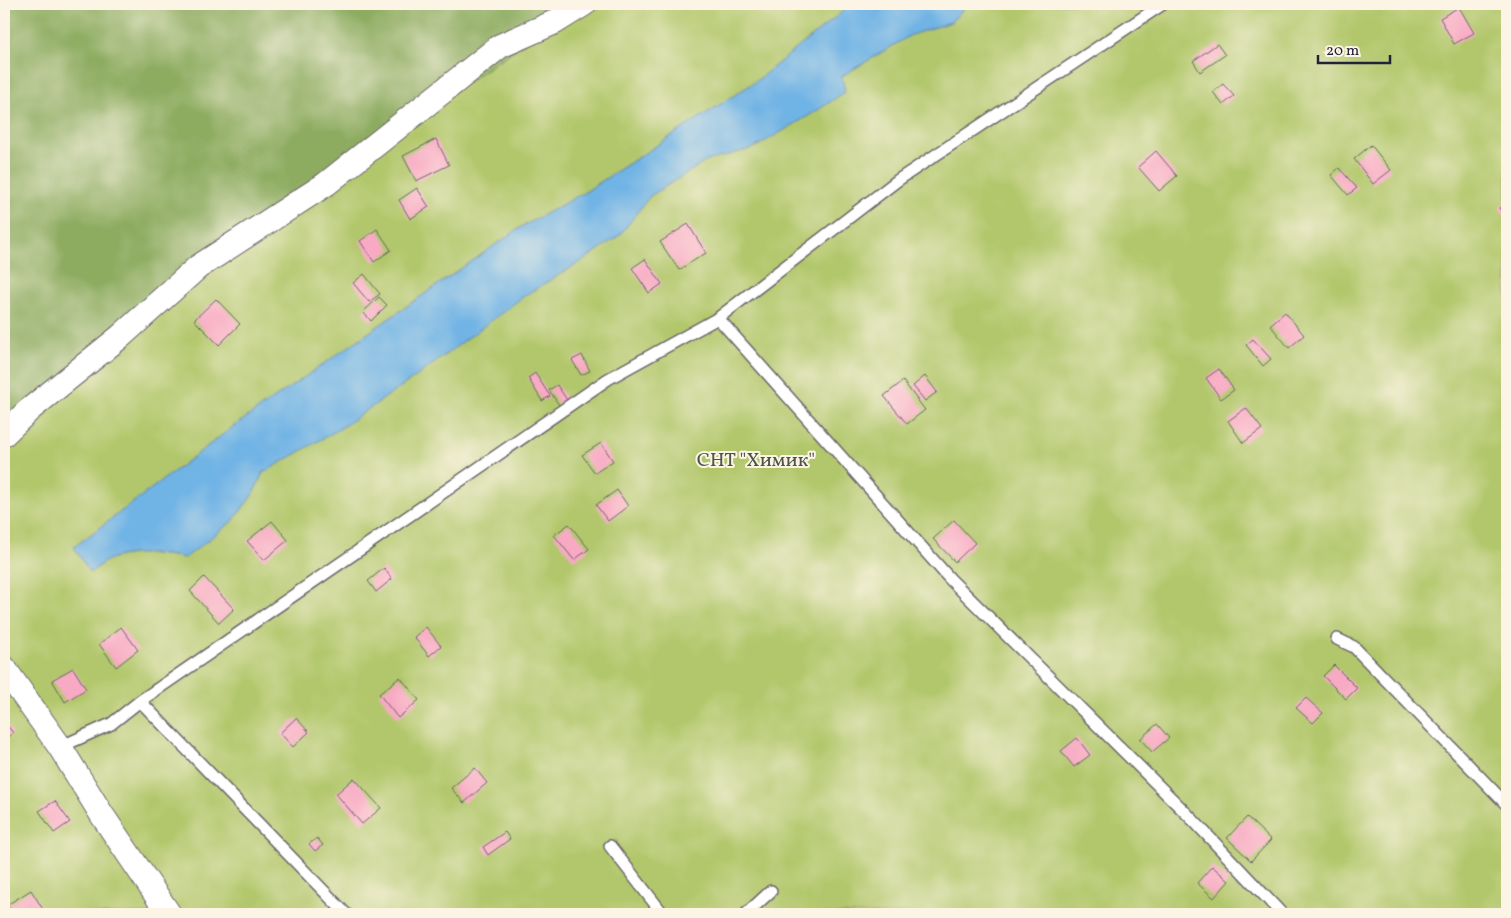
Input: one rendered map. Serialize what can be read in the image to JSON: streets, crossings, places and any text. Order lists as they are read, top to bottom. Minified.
{"parks":["СНТ \"Химик\""],"scale_bar":"20 m"}
